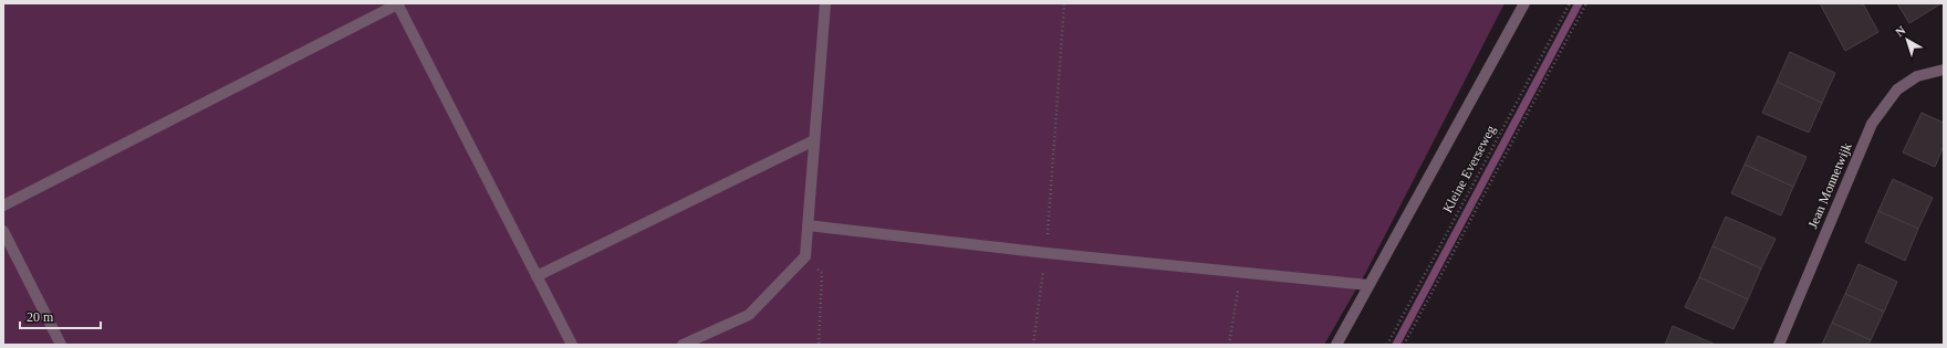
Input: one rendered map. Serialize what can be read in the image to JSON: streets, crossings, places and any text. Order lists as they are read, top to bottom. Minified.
{"streets":{"street":["Jean Monnetwijk"],"path":["Kleine Everseweg"]},"scale_bar":"20 m","north":"top left"}
